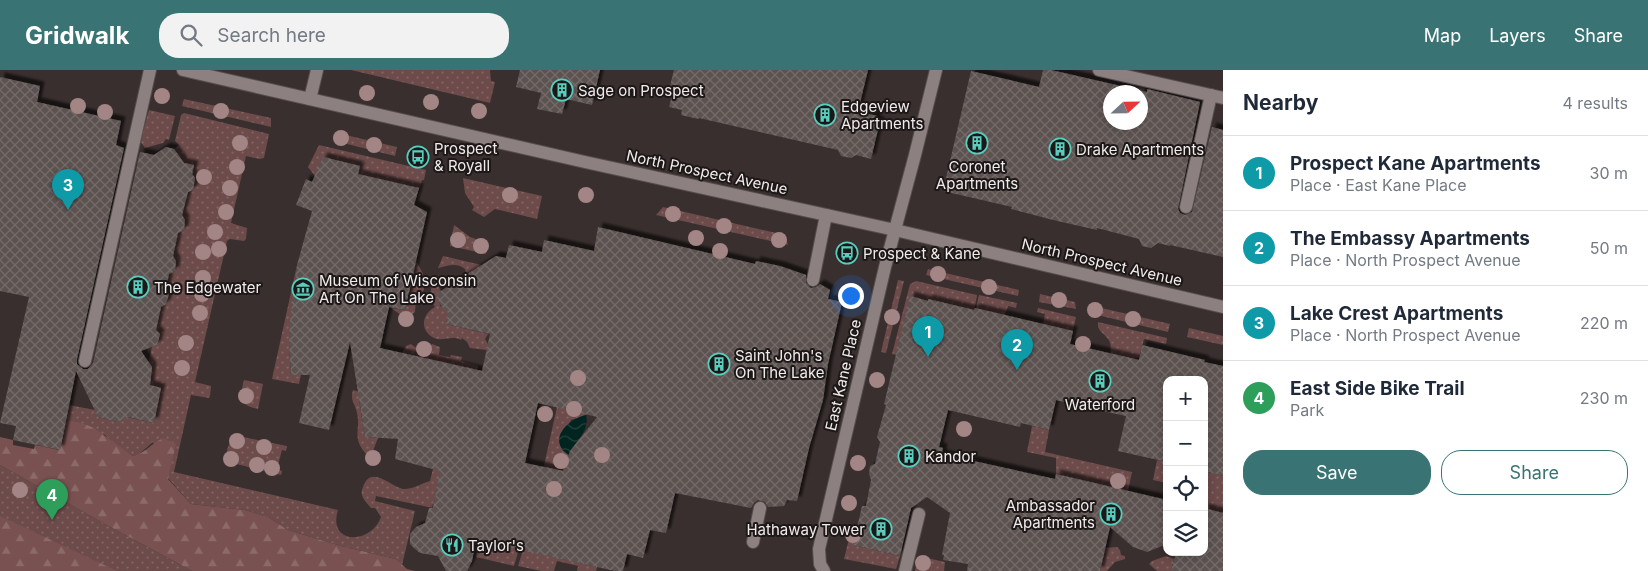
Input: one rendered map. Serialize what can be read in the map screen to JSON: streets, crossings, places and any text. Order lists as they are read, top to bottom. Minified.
{"streets":{"main road":["North Prospect Avenue","East Kane Place"]},"crossings":[["North Prospect Avenue","East Kane Place"]],"places":{"building":["Sage on Prospect","Edgeview Apartments","Coronet Apartments","Drake Apartments","The Edgewater","Saint John's On The Lake","Waterford","Kandor","Ambassador Apartments","Hathaway Tower"],"bus stop":["Prospect & Royall","Prospect & Kane"],"museum":["Museum of Wisconsin Art On The Lake"],"restaurant":["Taylor's"]},"north":"right","page":{"header":"Gridwalk","search":"Search here","nav":["Map","Layers","Share"],"heading":["Nearby","4 results"],"list":[{"mark":"1","name":"Prospect Kane Apartments","note":"Place · East Kane Place","value":"30 m"},{"mark":"2","name":"The Embassy Apartments","note":"Place · North Prospect Avenue","value":"50 m"},{"mark":"3","name":"Lake Crest Apartments","note":"Place · North Prospect Avenue","value":"220 m"},{"mark":"4","name":"East Side Bike Trail","note":"Park","value":"230 m"}],"pins":["3","1","2","4"],"map_buttons":["+","−"],"buttons":["Save","Share"]}}
